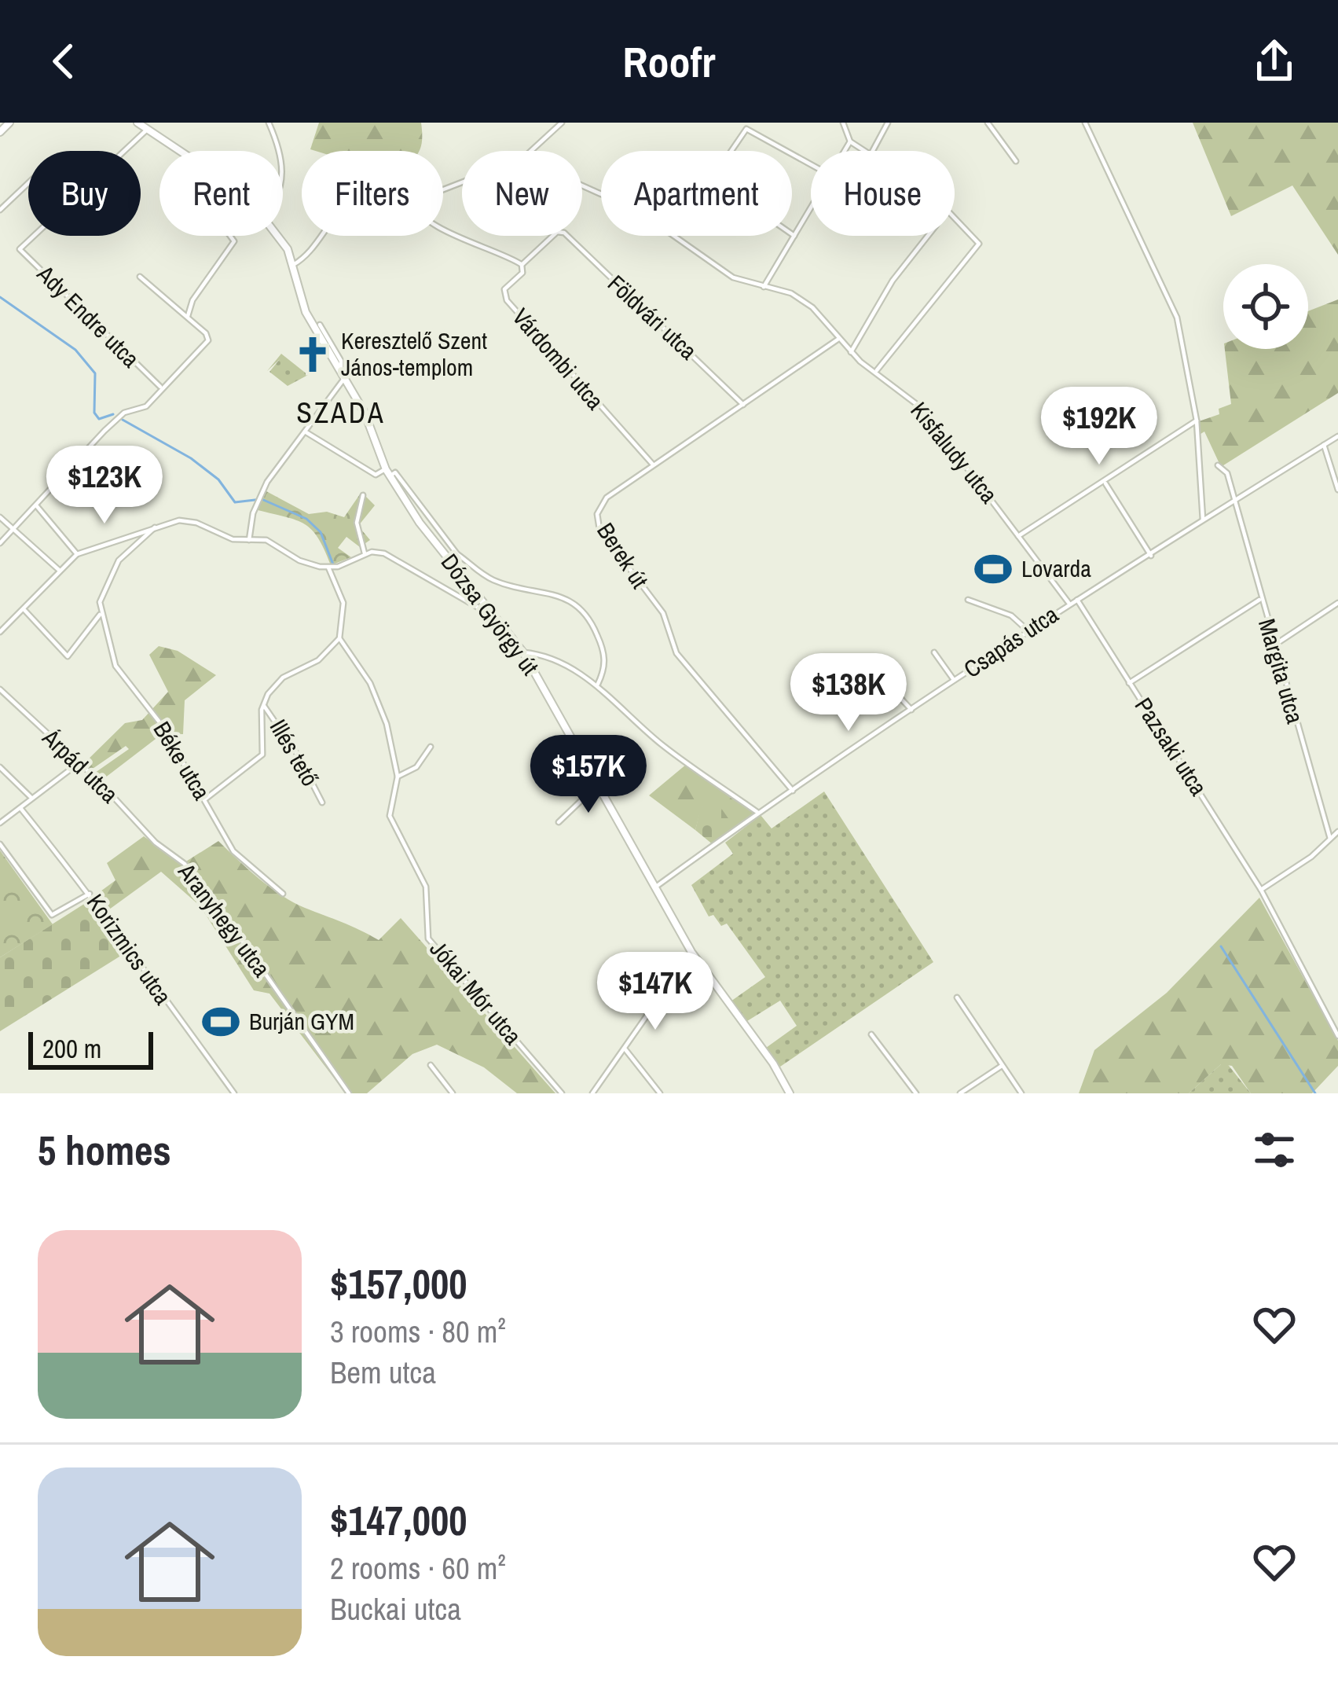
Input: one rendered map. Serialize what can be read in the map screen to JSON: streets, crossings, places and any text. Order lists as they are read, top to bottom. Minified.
{"streets":{"main road":["Dózsa György út"],"street":["Ady Endre utca","Földvári utca","Várdombi utca","Kisfaludy utca","Berek út","Csapás utca","Margita utca","Pazsaki utca","Illés tető","Béke utca","Árpád utca","Aranyhegy utca","Korizmics utca","Jókai Mór utca"]},"crossings":[["Ady Endre utca","Dózsa György út"],["Földvári utca","Várdombi utca"],["Földvári utca","Berek út"],["Várdombi utca","Berek út"],["Kisfaludy utca","Berek út"],["Kisfaludy utca","Csapás utca"],["Berek út","Csapás utca"],["Dózsa György út","Csapás utca"],["Csapás utca","Margita utca"],["Csapás utca","Pazsaki utca"],["Árpád utca","Aranyhegy utca"]],"districts":["SZADA"],"places":{"church":["Keresztelő Szent János-templom"],"sports":["Lovarda","Burján GYM"]},"scale_bar":"200 m","page":{"header":"Roofr","chip":["Buy","Rent","Filters","New","Apartment","House"],"price":["$192K","$123K","$138K","$157K","$147K"],"scale":"200 m","heading":"5 homes","list":[{"name":"$157,000","note":"3 rooms · 80 m² · Bem utca"},{"name":"$147,000","note":"2 rooms · 60 m² · Buckai utca"}]}}
